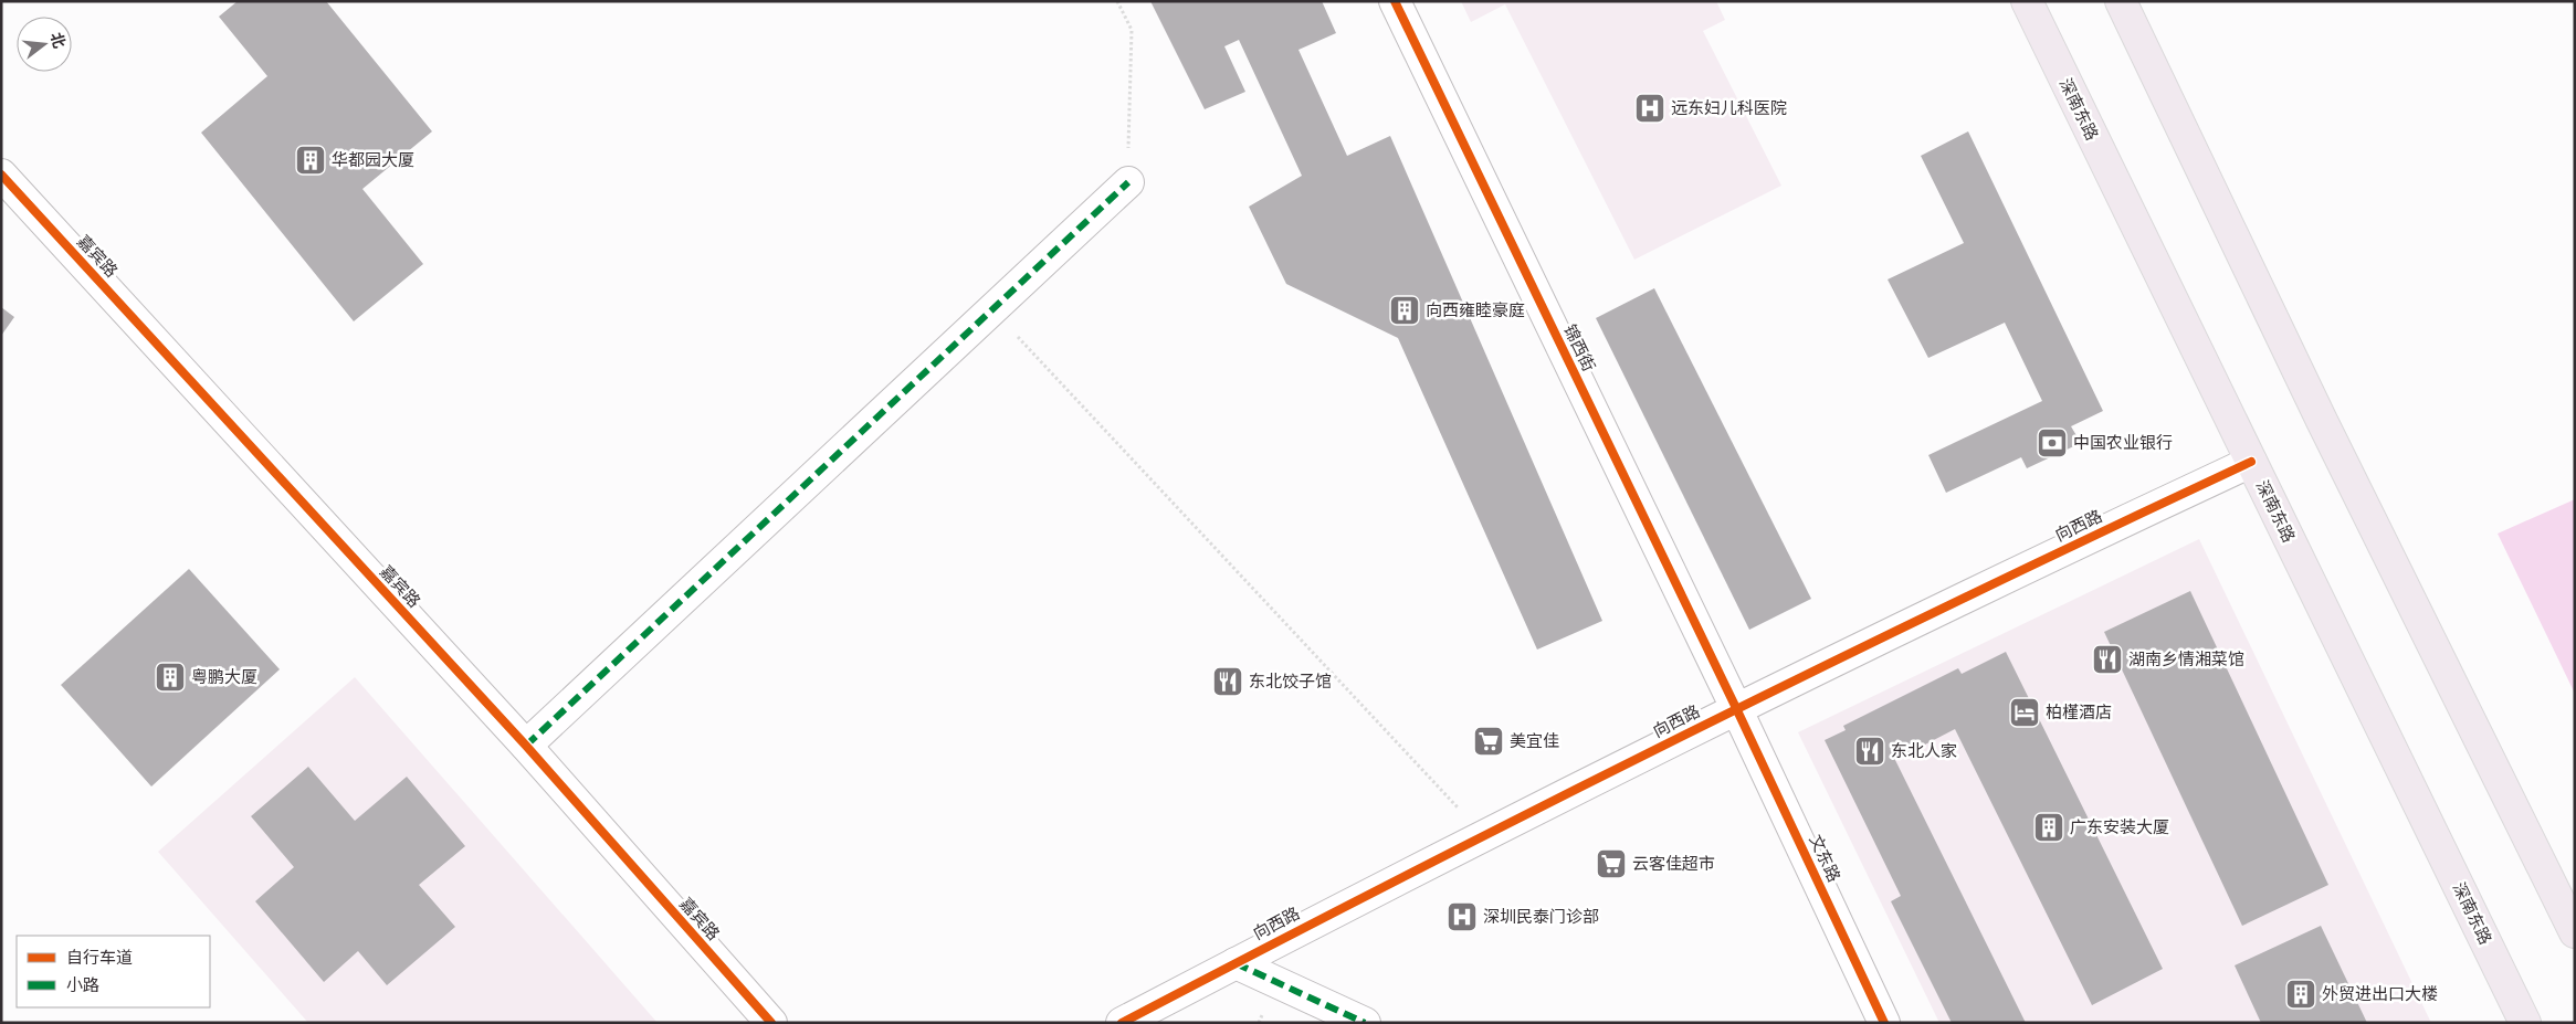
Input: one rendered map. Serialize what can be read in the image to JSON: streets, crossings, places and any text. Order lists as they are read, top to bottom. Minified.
{"streets":{"main road":["深南东路"],"street":["嘉宾路","锦西街","向西路","文东路"]},"crossings":[["深南东路","向西路"],["锦西街","向西路"],["锦西街","文东路"],["向西路","文东路"]],"places":{"hospital":["远东妇儿科医院","深圳民泰门诊部"],"building":["华都园大厦","向西雍睦豪庭","粤鹏大厦","广东安装大厦","外贸进出口大楼"],"bank":["中国农业银行"],"restaurant":["湖南乡情湘菜馆","东北饺子馆","东北人家"],"hotel":["柏槿酒店"],"supermarket":["美宜佳","云客佳超市"]},"legend":["自行车道","小路"],"north":"right"}
